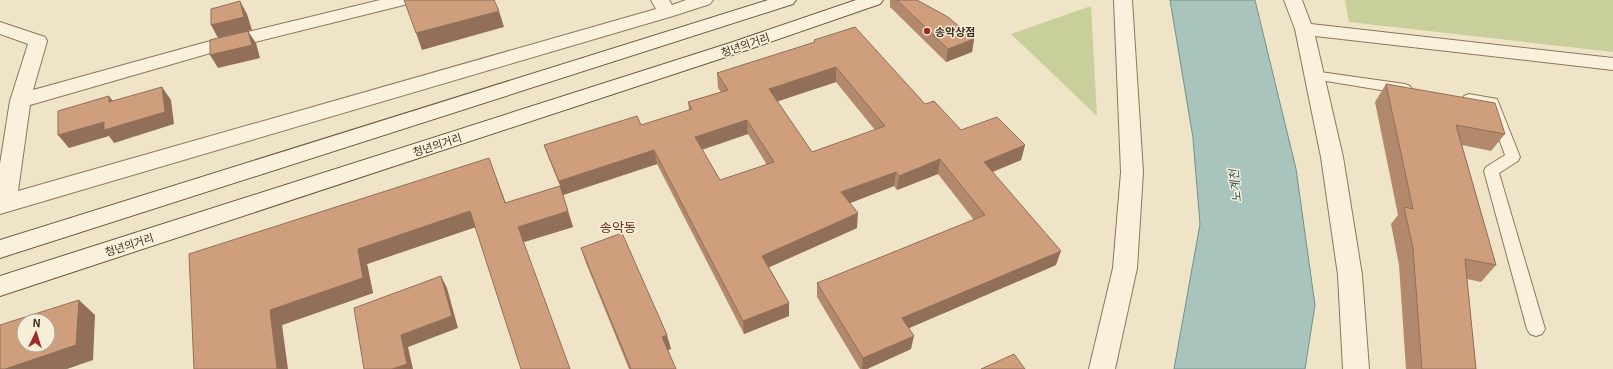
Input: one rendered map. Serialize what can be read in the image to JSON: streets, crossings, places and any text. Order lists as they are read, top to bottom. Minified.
{"streets":{"street":["청년의거리"]},"districts":["송악동"],"water":["노계천"],"places":["송악상점"],"north":"top"}
